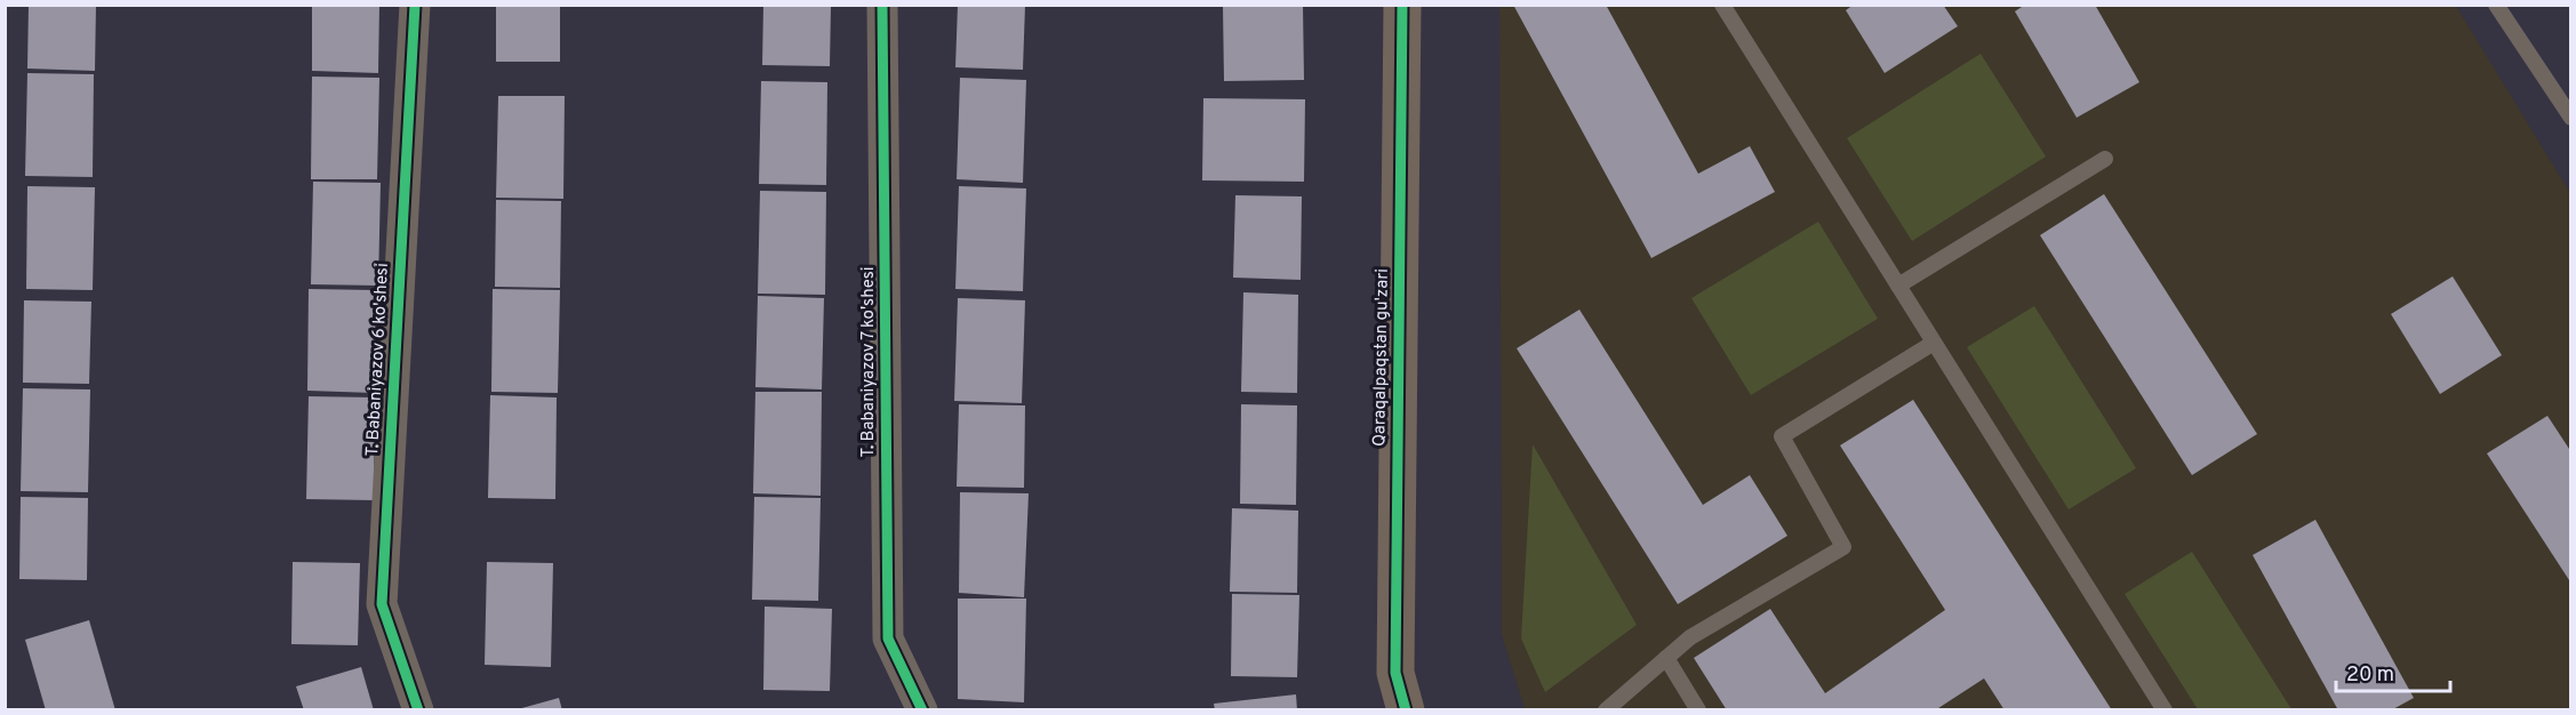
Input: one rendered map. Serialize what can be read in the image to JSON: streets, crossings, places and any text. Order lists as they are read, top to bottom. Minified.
{"streets":{"street":["Qaraqalpaqstan gu'zari","T. Babaniyazov 6 ko'shesi","T. Babaniyazov 7 ko'shesi"]},"scale_bar":"20 m"}
